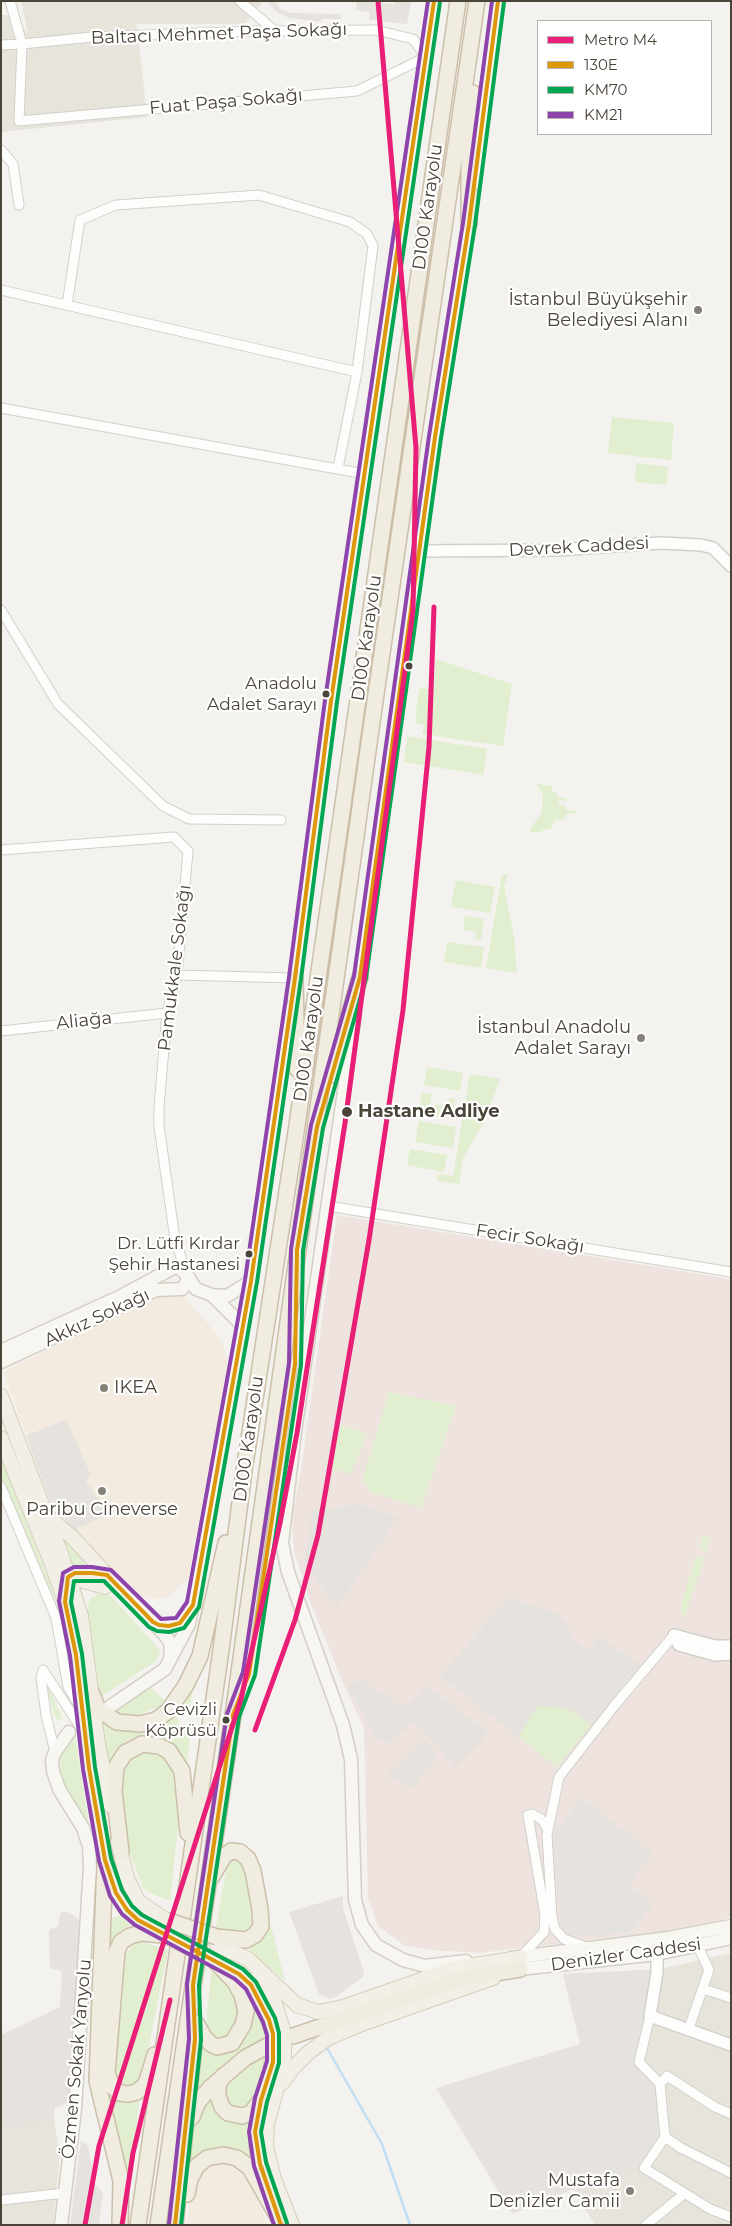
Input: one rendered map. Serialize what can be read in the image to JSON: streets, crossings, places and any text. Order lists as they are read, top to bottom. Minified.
{"streets":{"highway":["D100 Karayolu"],"main road":["Akkız Sokağı","Denizler Caddesi","Özmen Sokak Yanyolu"],"street":["Baltacı Mehmet Paşa Sokağı","Fuat Paşa Sokağı","Devrek Caddesi","Pamukkale Sokağı","Aliağa","Fecir Sokağı"]},"crossings":[["Baltacı Mehmet Paşa Sokağı","Fuat Paşa Sokağı"],["Pamukkale Sokağı","Aliağa"],["Pamukkale Sokağı","Akkız Sokağı"]],"places":["İstanbul Büyükşehir Belediyesi Alanı","Anadolu Adalet Sarayı","İstanbul Anadolu Adalet Sarayı","Hastane Adliye","Dr. Lütfi Kırdar Şehir Hastanesi","IKEA","Paribu Cineverse","Cevizli Köprüsü","Mustafa Denizler Camii"],"lines":["metro line M4","transit line 130E","transit line KM21","transit line KM70"],"legend":["Metro M4","130E","KM70","KM21"]}
